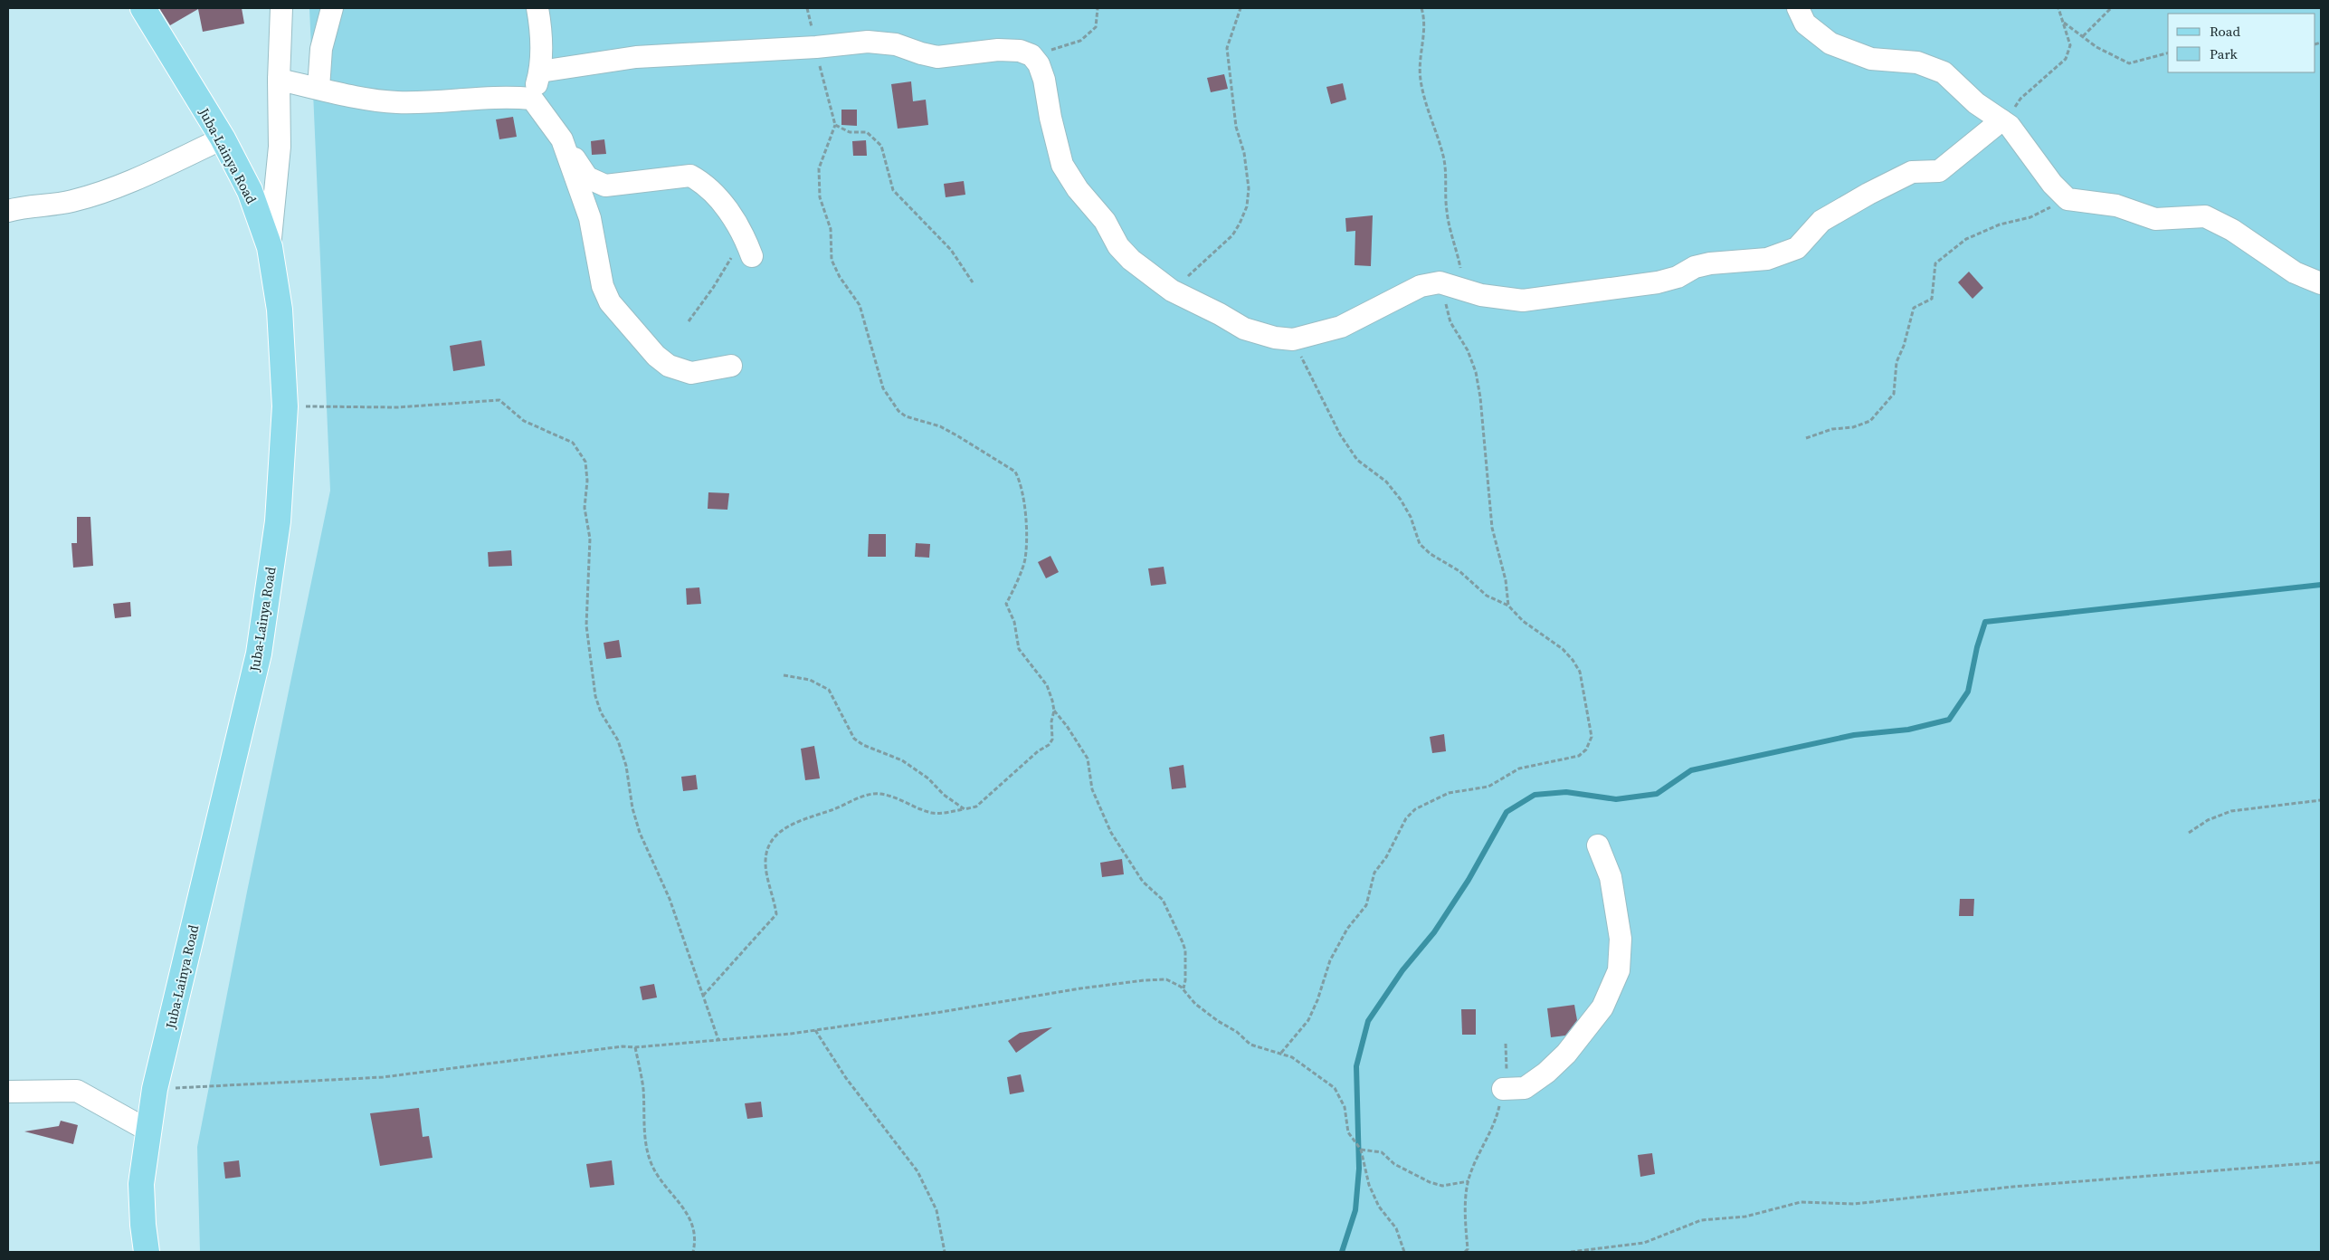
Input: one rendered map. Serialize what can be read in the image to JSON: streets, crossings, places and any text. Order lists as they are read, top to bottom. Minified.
{"streets":{"main road":["Juba-Lainya Road"]},"legend":["Road","Park"]}
